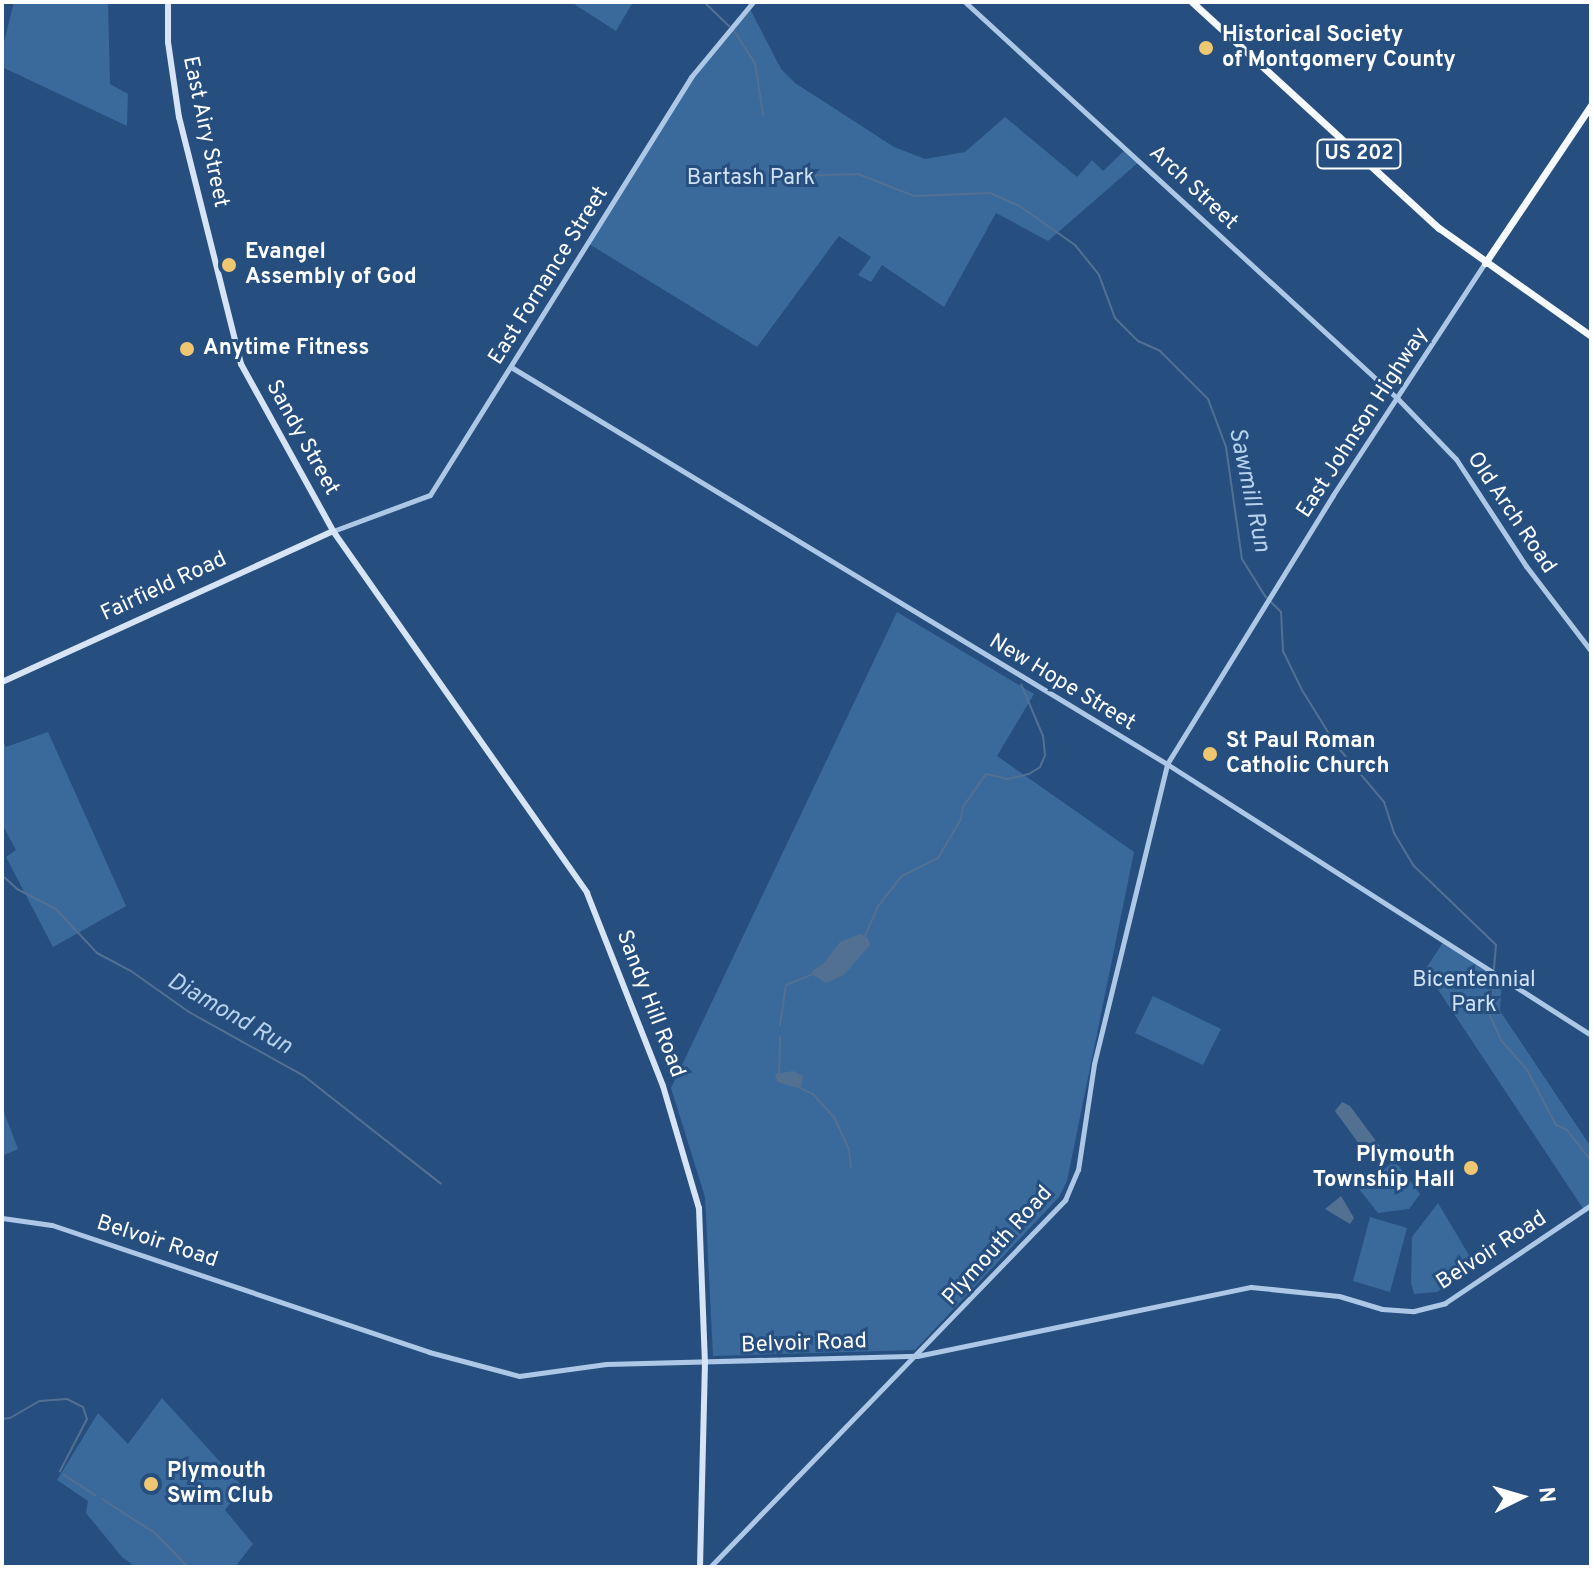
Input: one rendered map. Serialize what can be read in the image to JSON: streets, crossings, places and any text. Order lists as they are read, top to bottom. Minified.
{"streets":{"highway":["US 202"],"main road":["East Airy Street","Sandy Street","Fairfield Road","Sandy Hill Road"],"street":["Arch Street","East Fornance Street","East Johnson Highway","Old Arch Road","New Hope Street","Belvoir Road","Plymouth Road"]},"crossings":[["East Airy Street","Sandy Street"],["US 202","East Johnson Highway"],["Arch Street","East Johnson Highway"],["Arch Street","Old Arch Road"],["East Fornance Street","Fairfield Road"],["East Fornance Street","New Hope Street"],["East Johnson Highway","Old Arch Road"],["East Johnson Highway","New Hope Street"],["East Johnson Highway","Plymouth Road"],["Sandy Street","Fairfield Road"],["Sandy Street","Sandy Hill Road"],["Fairfield Road","Sandy Hill Road"],["New Hope Street","Plymouth Road"],["Sandy Hill Road","Belvoir Road"],["Belvoir Road","Plymouth Road"]],"water":["Sawmill Run","Diamond Run"],"parks":["Bartash Park","Bicentennial Park"],"places":["Historical Society of Montgomery County","Evangel Assembly of God","Anytime Fitness","St Paul Roman Catholic Church","Plymouth Township Hall","Plymouth Swim Club"],"north":"right"}
